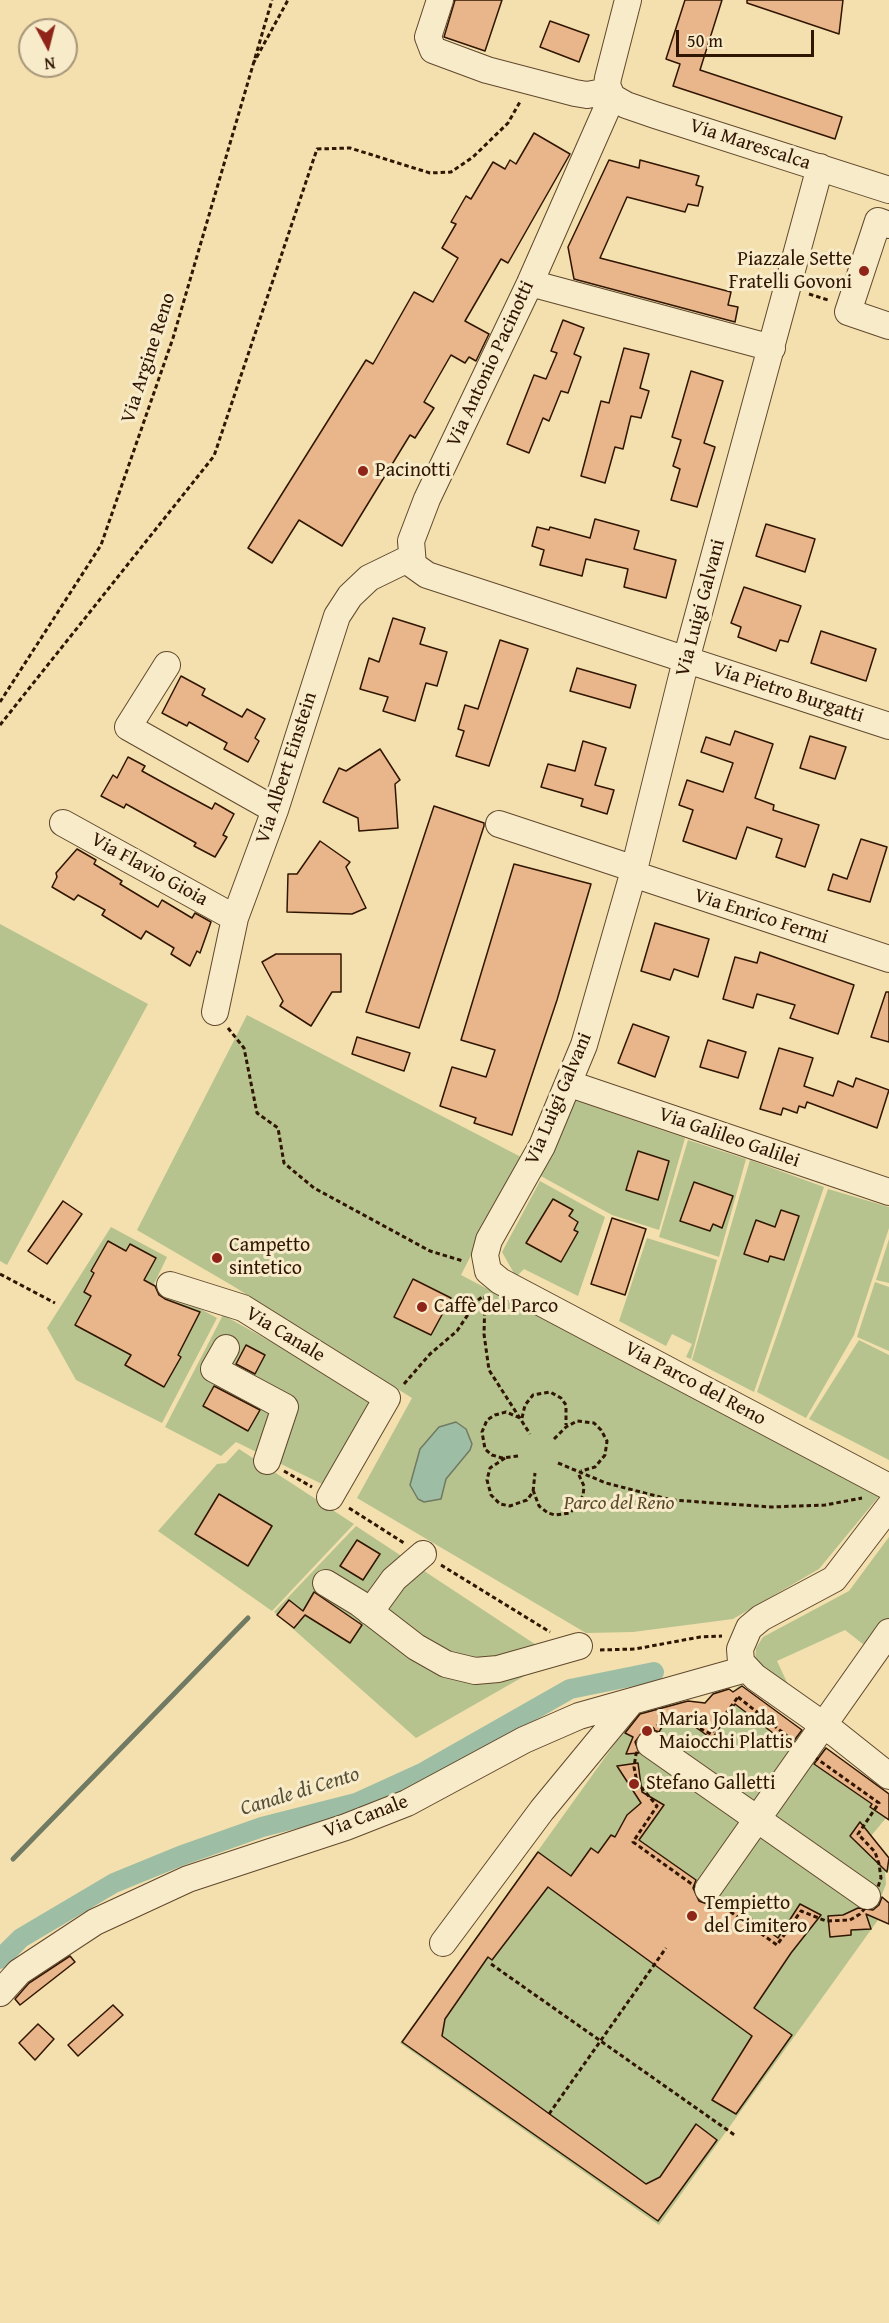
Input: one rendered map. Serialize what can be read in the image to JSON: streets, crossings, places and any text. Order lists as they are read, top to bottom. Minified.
{"streets":{"street":["Via Marescalca","Via Antonio Pacinotti","Via Luigi Galvani","Via Pietro Burgatti","Via Albert Einstein","Via Flavio Gioia","Via Enrico Fermi","Via Galileo Galilei","Via Canale","Via Parco del Reno"],"path":["Via Argine Reno"]},"crossings":[["Via Marescalca","Via Antonio Pacinotti"],["Via Marescalca","Via Luigi Galvani"],["Via Antonio Pacinotti","Via Albert Einstein"],["Via Luigi Galvani","Via Pietro Burgatti"],["Via Luigi Galvani","Via Enrico Fermi"],["Via Luigi Galvani","Via Galileo Galilei"],["Via Luigi Galvani","Via Parco del Reno"],["Via Albert Einstein","Via Flavio Gioia"]],"water":["Canale di Cento"],"parks":["Parco del Reno"],"places":["Piazzale Sette Fratelli Govoni","Pacinotti","Campetto sintetico","Caffè del Parco","Maria Jolanda Maiocchi Plattis","Stefano Galletti","Tempietto del Cimitero"],"scale_bar":"50 m","north":"bottom"}
